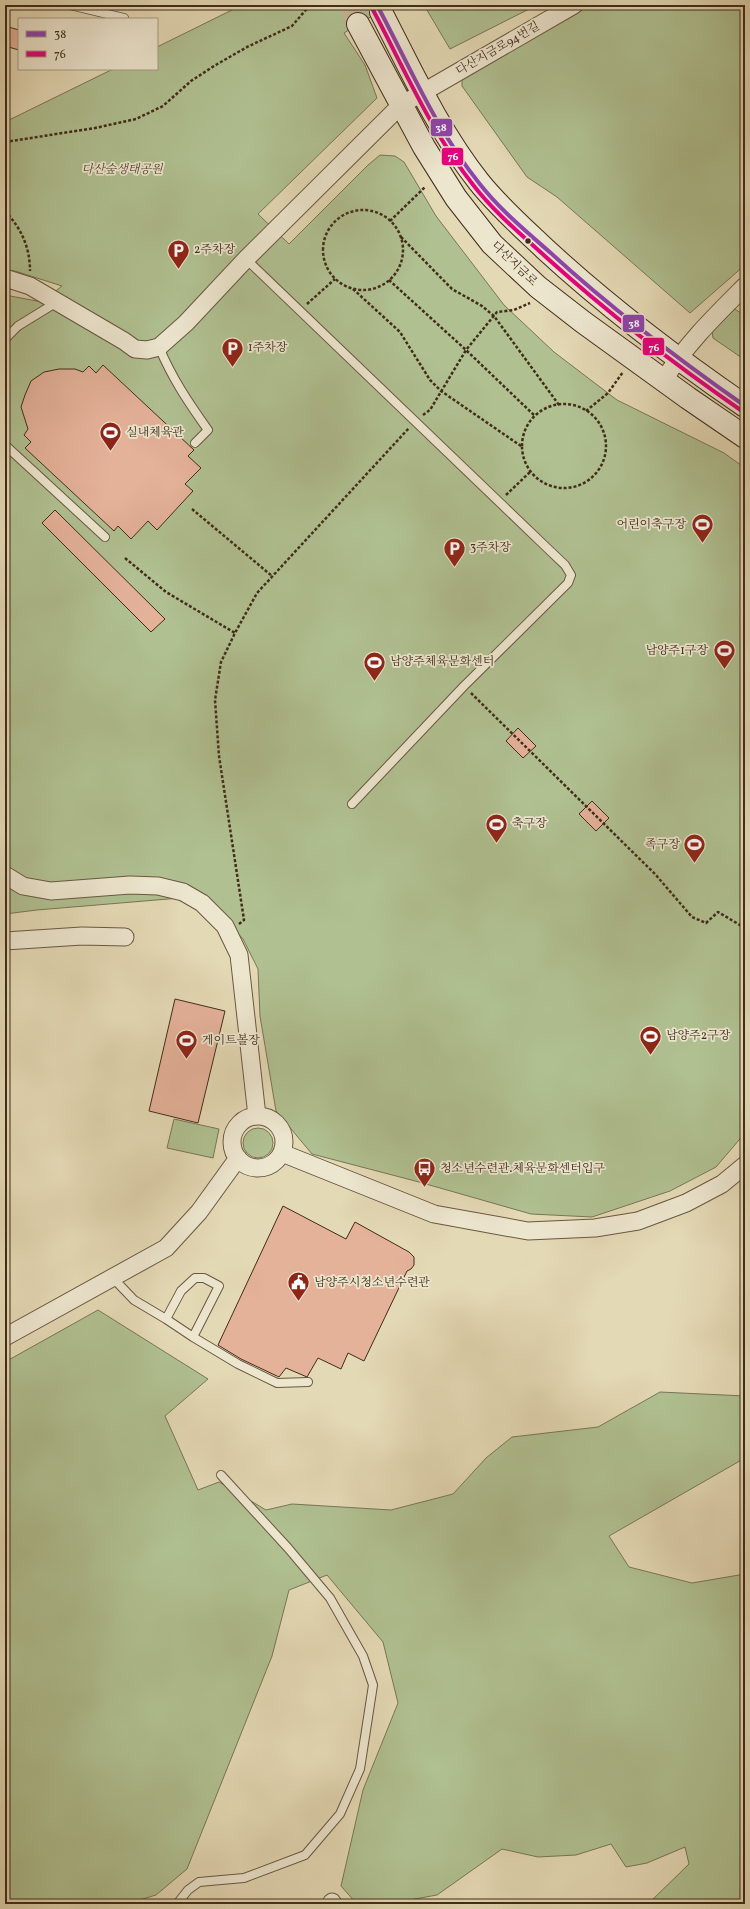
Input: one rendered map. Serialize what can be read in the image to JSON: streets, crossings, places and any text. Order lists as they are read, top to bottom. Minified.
{"streets":{"street":["다산지금로94번길","다산지금로"]},"crossings":[["다산지금로94번길","다산지금로"]],"parks":["다산숲생태공원"],"places":{"parking":["2주차장","1주차장","3주차장"],"sports":["실내체육관","어린이축구장","남양주1구장","남양주체육문화센터","축구장","족구장","남양주2구장","게이트볼장"],"bus stop":["청소년수련관.체육문화센터입구"],"public building":["남양주시청소년수련관"]},"lines":["transit line 38","transit line 76"],"legend":["38","76"]}
